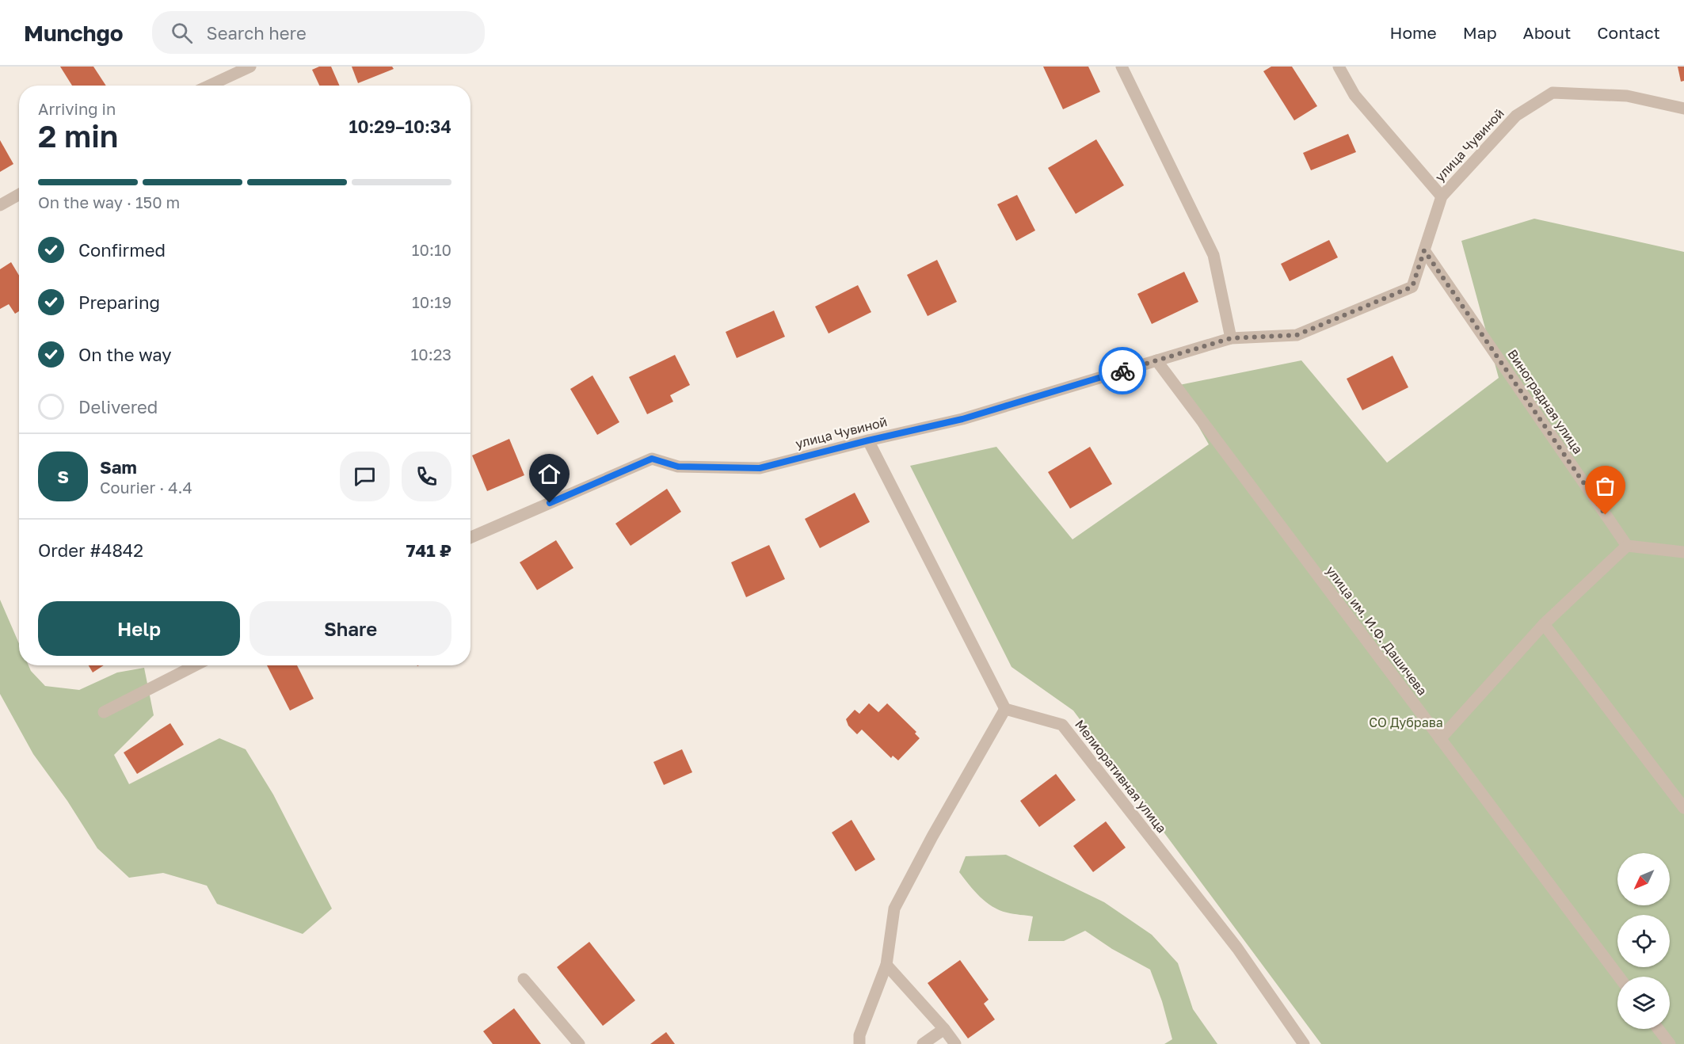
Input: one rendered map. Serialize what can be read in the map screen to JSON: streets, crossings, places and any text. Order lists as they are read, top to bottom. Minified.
{"streets":{"street":["улица Чувиной","Виноградная улица","улица им. И.Ф. Дашичева","Мелиоративная улица"]},"crossings":[["улица Чувиной","Виноградная улица"],["улица Чувиной","улица им. И.Ф. Дашичева"]],"parks":["СО Дубрава"],"north":"bottom left","page":{"header":"Munchgo","search":"Search here","nav":["Home","Map","About","Contact"],"heading":["2 min","Arriving in","10:29–10:34"],"panel":["Sam","Courier · 4.4","Order #4842","741 ₽"],"bar":"On the way · 150 m","list":[["Confirmed","10:10"],["Preparing","10:19"],["On the way","10:23"],"Delivered"],"round":"S","buttons":["Help","Share"]}}
